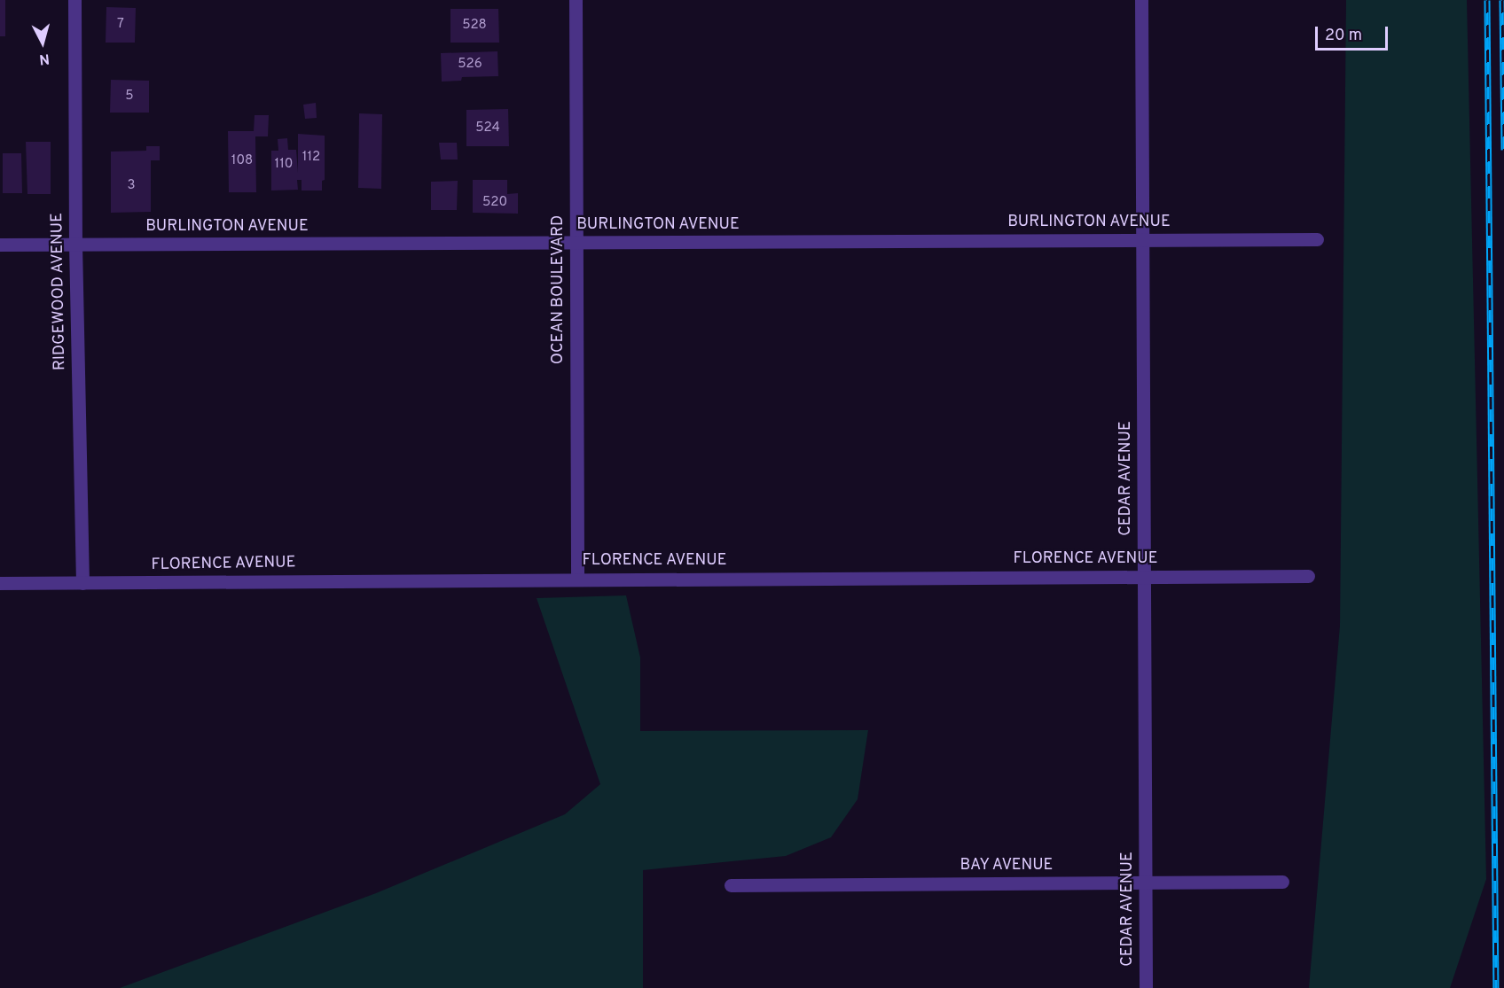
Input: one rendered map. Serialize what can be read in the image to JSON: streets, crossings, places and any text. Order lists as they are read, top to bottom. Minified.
{"streets":{"street":["BURLINGTON AVENUE","OCEAN BOULEVARD","RIDGEWOOD AVENUE","CEDAR AVENUE","FLORENCE AVENUE","BAY AVENUE"]},"crossings":[["BURLINGTON AVENUE","OCEAN BOULEVARD"],["BURLINGTON AVENUE","RIDGEWOOD AVENUE"],["BURLINGTON AVENUE","CEDAR AVENUE"],["OCEAN BOULEVARD","FLORENCE AVENUE"],["RIDGEWOOD AVENUE","FLORENCE AVENUE"],["CEDAR AVENUE","FLORENCE AVENUE"],["CEDAR AVENUE","BAY AVENUE"]],"house_numbers":["7","528","526","5","524","112","108","110","3","520"],"scale_bar":"20 m","north":"bottom"}
